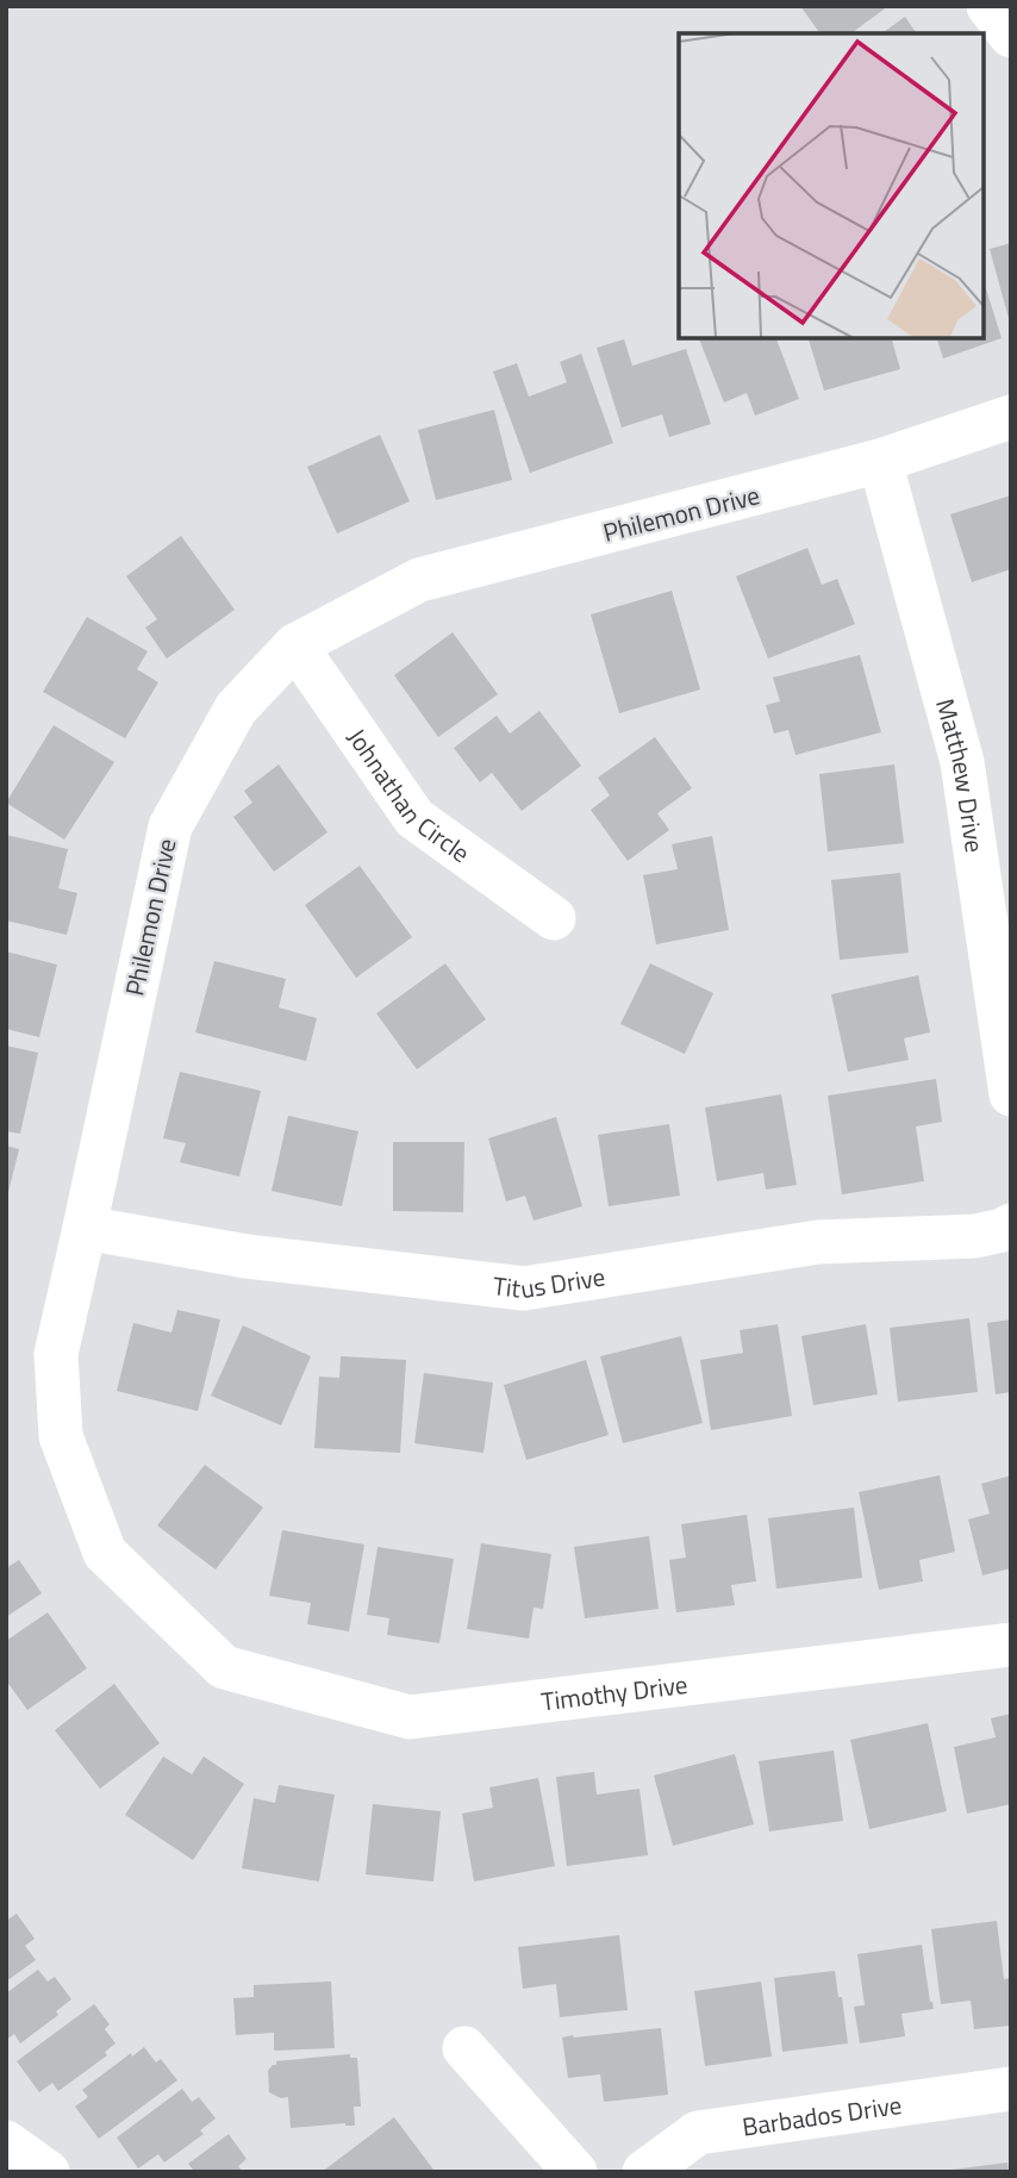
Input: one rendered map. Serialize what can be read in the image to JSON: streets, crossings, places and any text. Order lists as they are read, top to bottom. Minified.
{"streets":{"street":["Philemon Drive","Matthew Drive","Johnathan Circle","Titus Drive","Timothy Drive","Barbados Drive"]},"crossings":[["Philemon Drive","Matthew Drive"],["Philemon Drive","Johnathan Circle"],["Philemon Drive","Titus Drive"],["Philemon Drive","Timothy Drive"]]}
